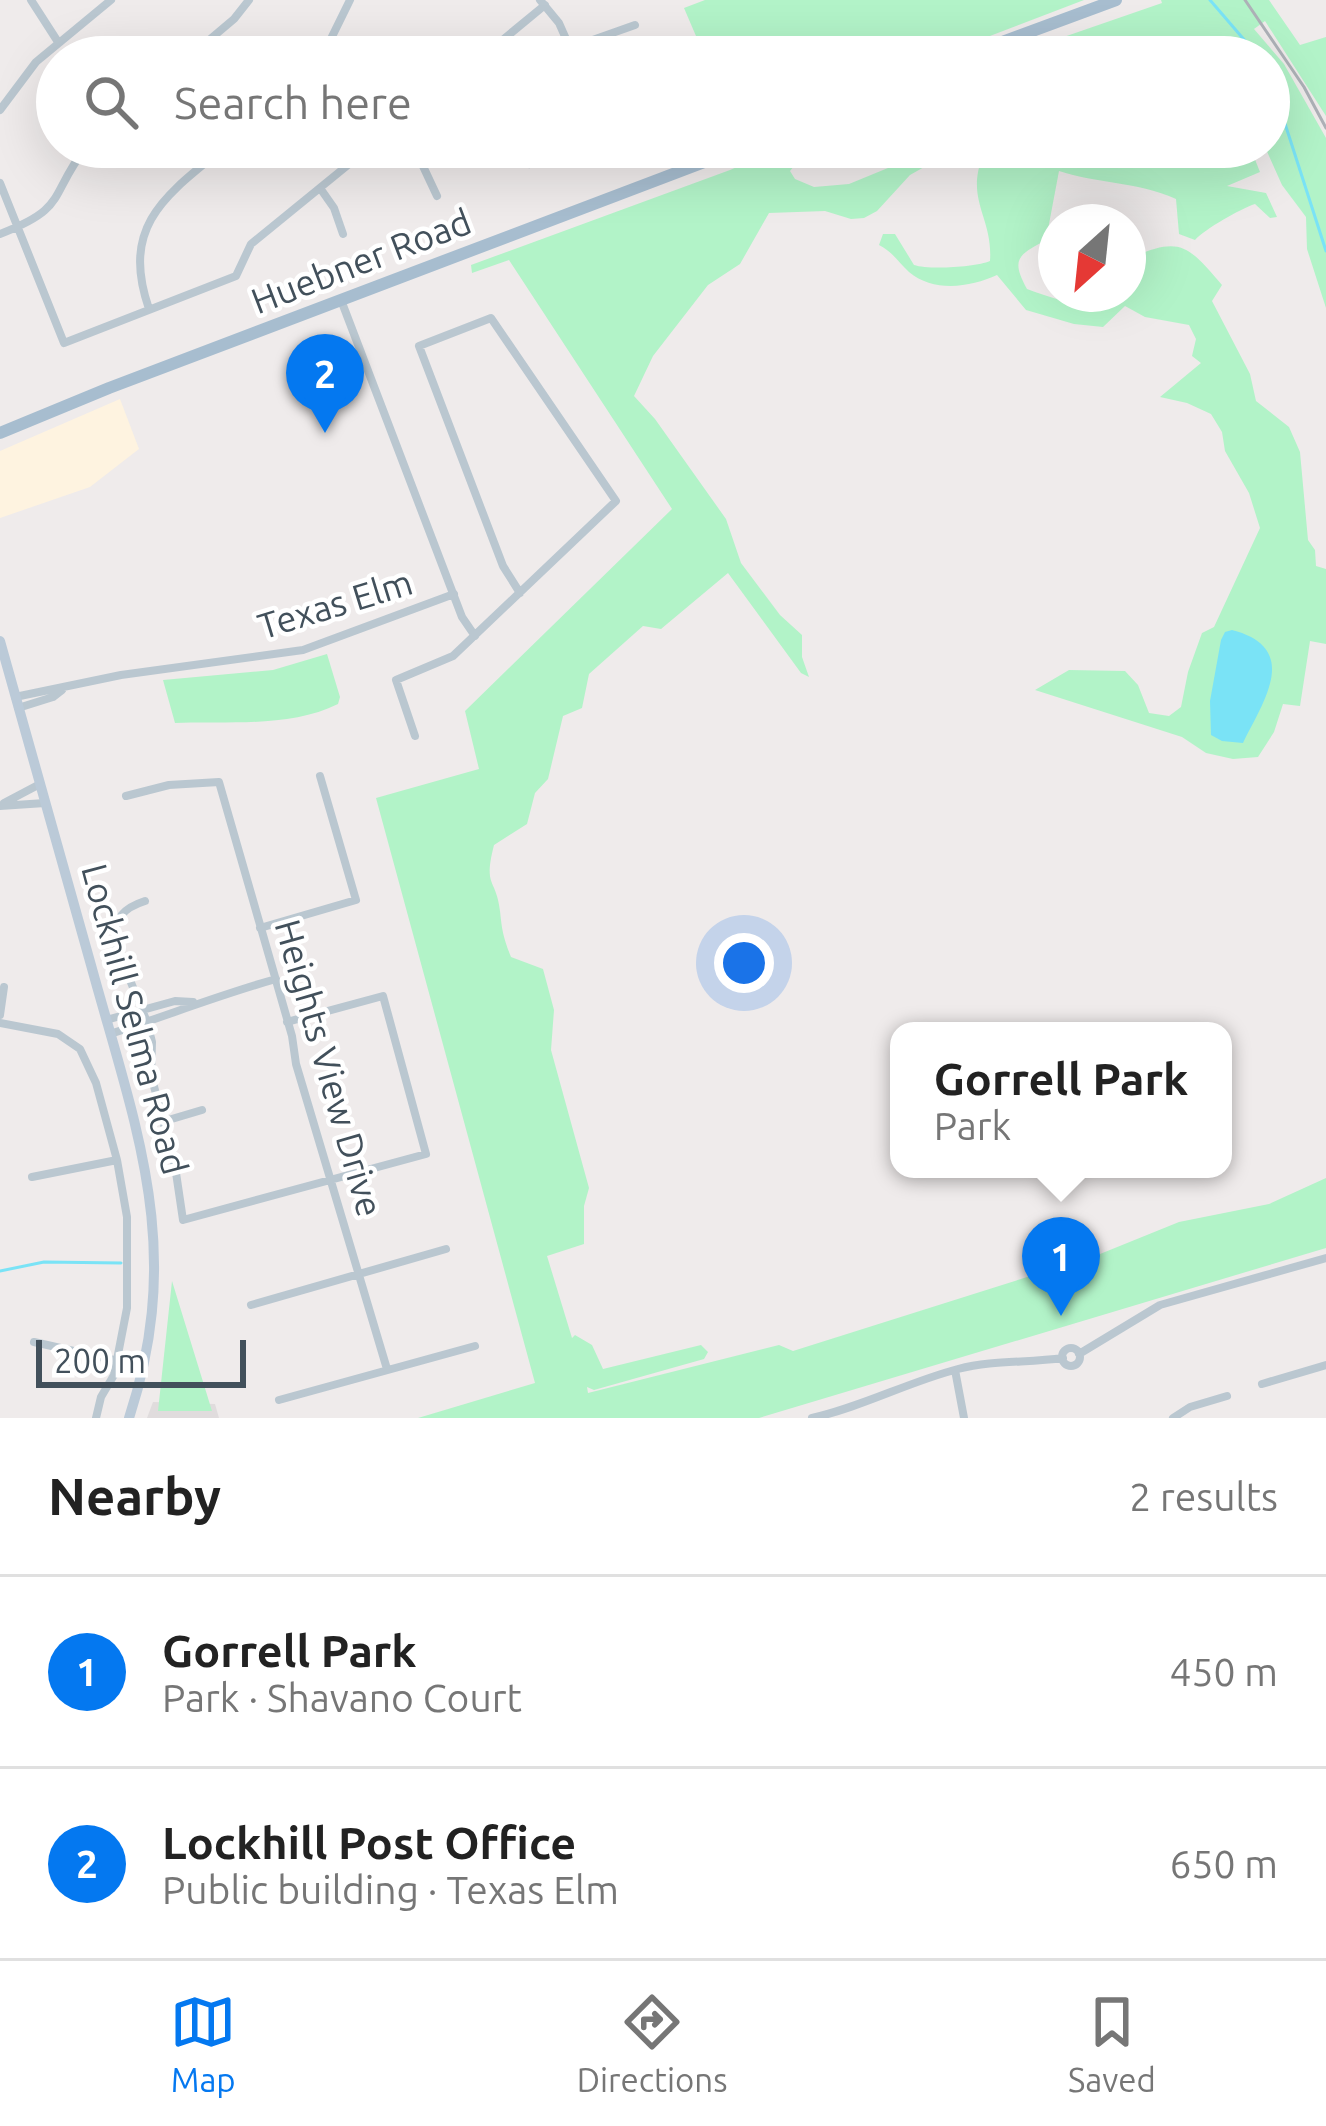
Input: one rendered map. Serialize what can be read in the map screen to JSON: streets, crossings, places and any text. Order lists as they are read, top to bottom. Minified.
{"streets":{"main road":["Huebner Road","Lockhill Selma Road"],"street":["Texas Elm","Heights View Drive"]},"crossings":[["Huebner Road","Texas Elm"],["Texas Elm","Lockhill Selma Road"]],"scale_bar":"200 m","north":"bottom left","page":{"search":"Search here","pins":["2","1"],"popup":["Gorrell Park","Park"],"scale":"200 m","heading":["Nearby","2 results"],"list":[{"mark":"1","name":"Gorrell Park","note":"Park · Shavano Court","value":"450 m"},{"mark":"2","name":"Lockhill Post Office","note":"Public building · Texas Elm","value":"650 m"}],"nav":["Map","Directions","Saved"]}}
